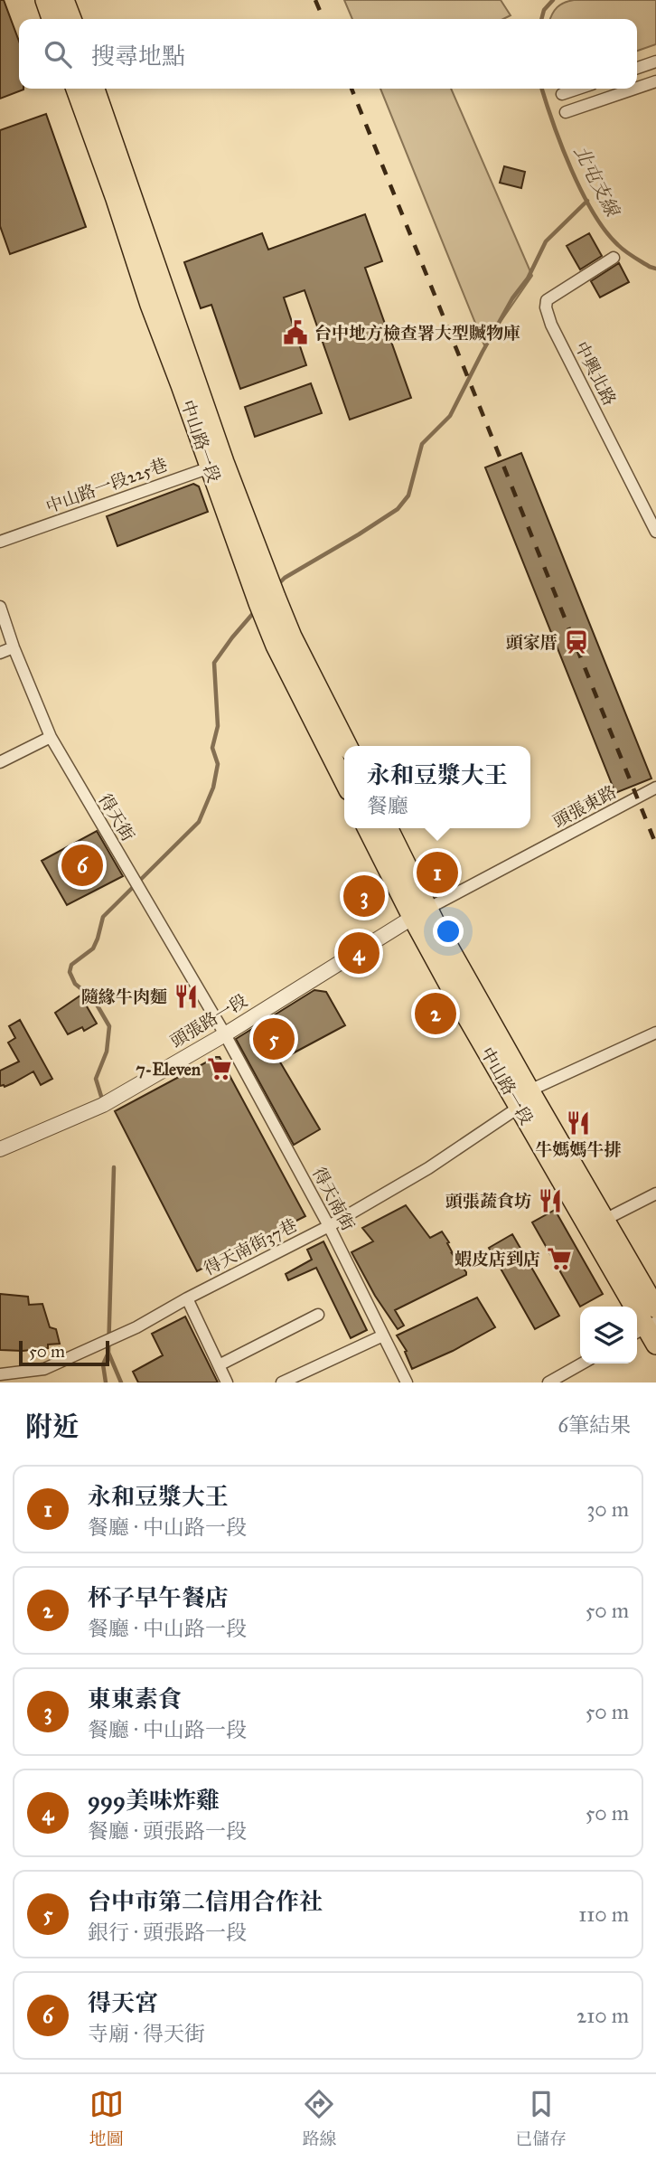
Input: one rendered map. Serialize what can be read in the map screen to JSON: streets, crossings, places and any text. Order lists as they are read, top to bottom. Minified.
{"streets":{"main road":["中山路一段"],"street":["中興北路","中山路一段225巷","頭張東路","得天街","頭張路一段","得天南街","得天南街37巷"]},"crossings":[["中山路一段","中山路一段225巷"],["中山路一段","頭張東路"],["中山路一段","頭張路一段"],["中山路一段","得天南街37巷"],["頭張東路","頭張路一段"],["得天街","頭張路一段"],["得天街","得天南街"],["頭張路一段","得天南街"],["得天南街","得天南街37巷"]],"water":["北屯支線"],"places":{"public building":["台中地方檢查署大型贓物庫"],"station":["頭家厝"],"restaurant":["隨緣牛肉麵","牛媽媽牛排","頭張蔬食坊"],"supermarket":["7-Eleven","蝦皮店到店"]},"scale_bar":"50 m","page":{"search":"搜尋地點","popup":["永和豆漿大王","餐廳"],"pins":["6","1","3","4","2","5"],"scale":"50 m","heading":["附近","6筆結果"],"list":[{"mark":"1","name":"永和豆漿大王","note":"餐廳 · 中山路一段","value":"30 m"},{"mark":"2","name":"杯子早午餐店","note":"餐廳 · 中山路一段","value":"50 m"},{"mark":"3","name":"東東素食","note":"餐廳 · 中山路一段","value":"50 m"},{"mark":"4","name":"999美味炸雞","note":"餐廳 · 頭張路一段","value":"50 m"},{"mark":"5","name":"台中市第二信用合作社","note":"銀行 · 頭張路一段","value":"110 m"},{"mark":"6","name":"得天宮","note":"寺廟 · 得天街","value":"210 m"}],"nav":["地圖","路線","已儲存"]}}
